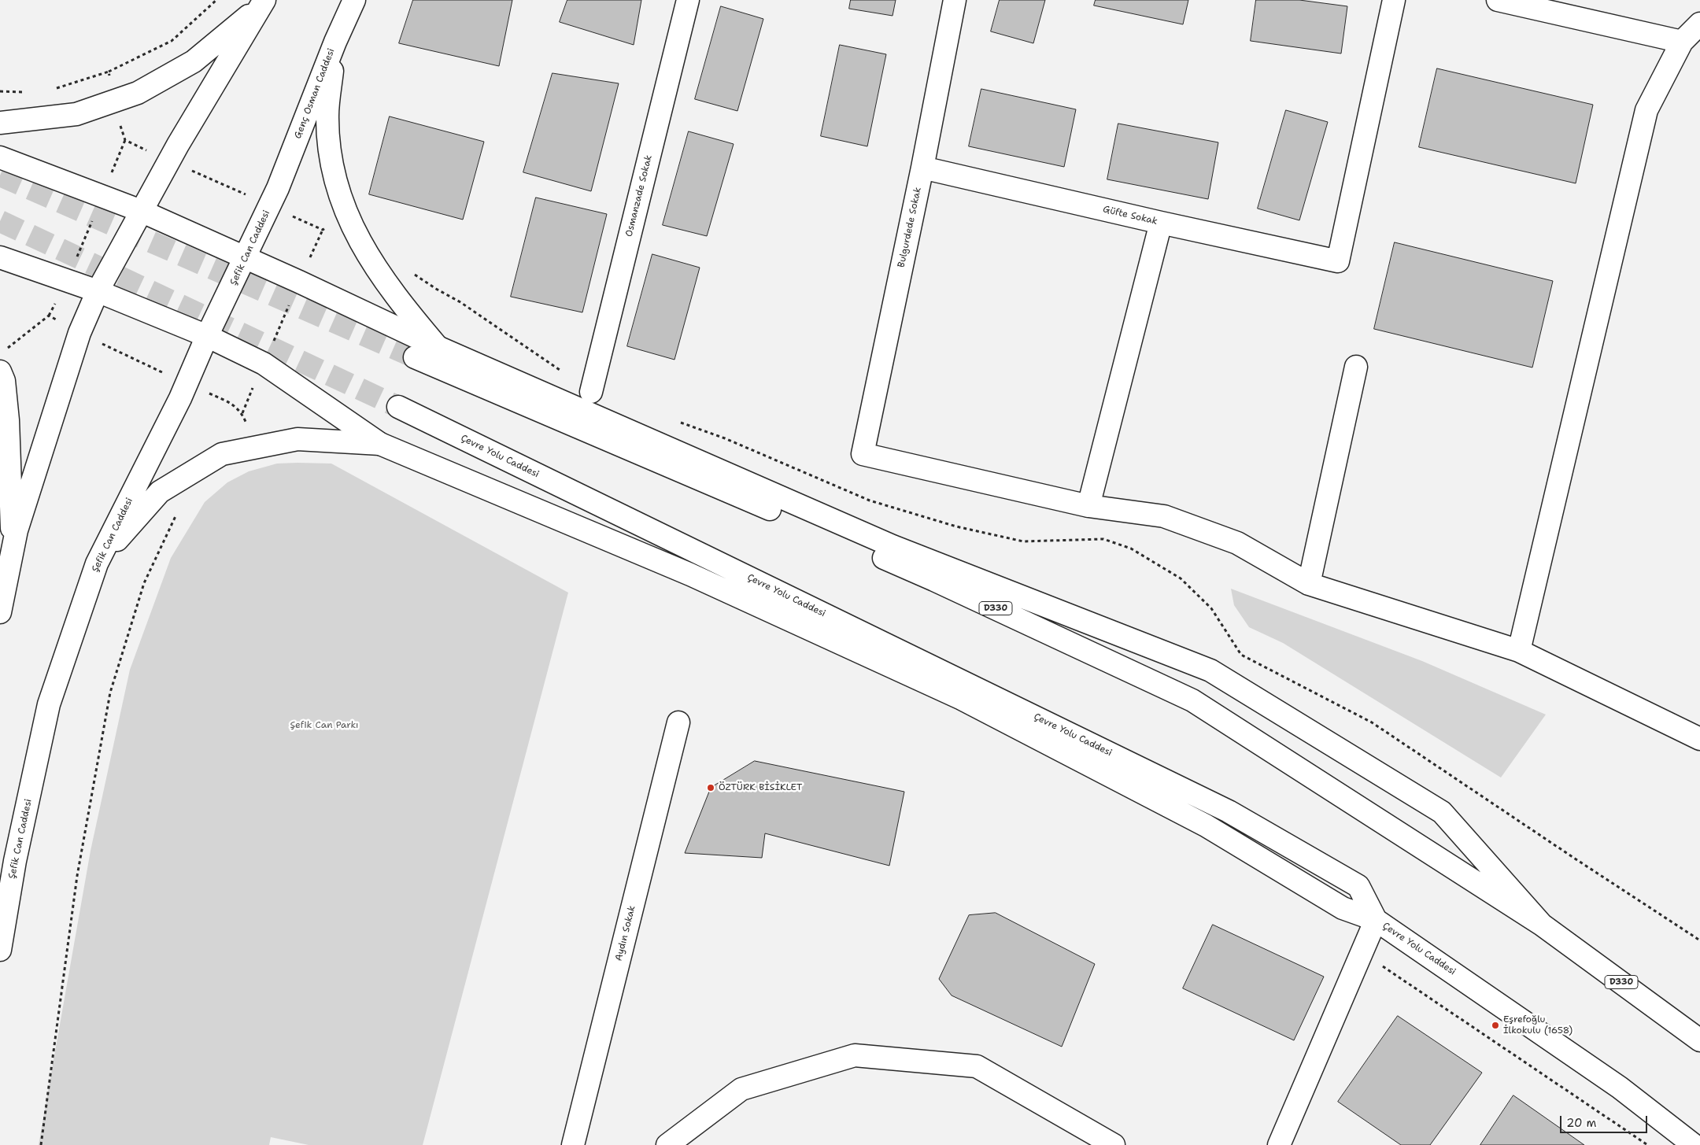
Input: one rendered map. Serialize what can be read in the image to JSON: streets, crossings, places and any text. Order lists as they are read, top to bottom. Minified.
{"streets":{"main road":["Genç Osman Caddesi","Osmanzade Sokak","Güfte Sokak","Bulgurdede Sokak","Şefik Can Caddesi","Çevre Yolu Caddesi","D330","Aydın Sokak"]},"crossings":[["Genç Osman Caddesi","Şefik Can Caddesi"],["Güfte Sokak","Bulgurdede Sokak"]],"parks":["Şefik Can Parkı"],"places":["ÖZTÜRK BİSİKLET","Eşrefoğlu İlkokulu (1658)"],"scale_bar":"20 m"}
